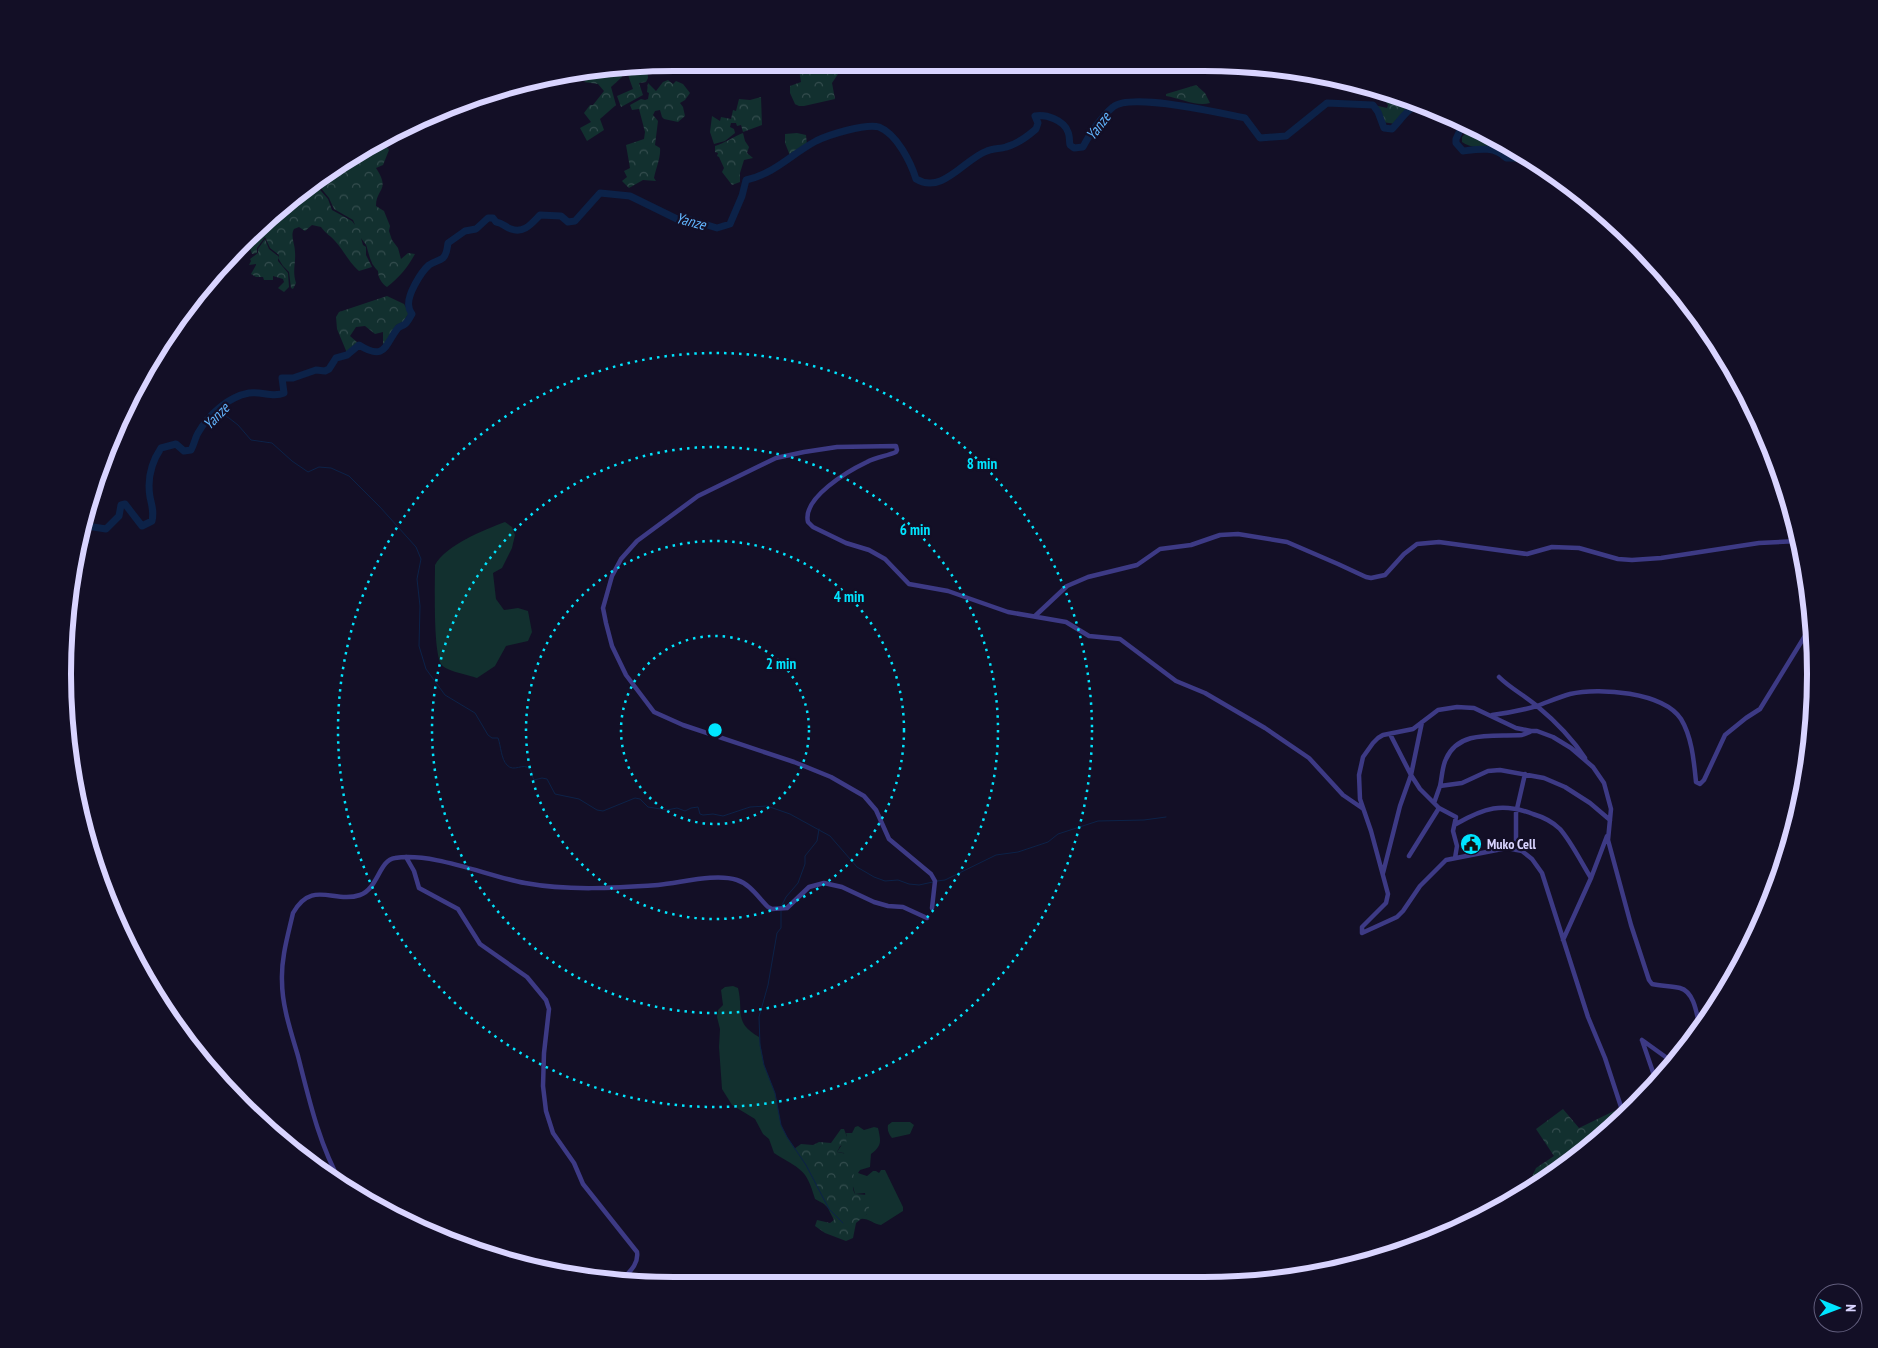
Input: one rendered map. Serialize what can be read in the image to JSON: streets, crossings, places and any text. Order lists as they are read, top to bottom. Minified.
{"water":["Yanze"],"places":{"public building":["Muko Cell"]},"north":"right","rings":["8 min","6 min","4 min","2 min"]}
